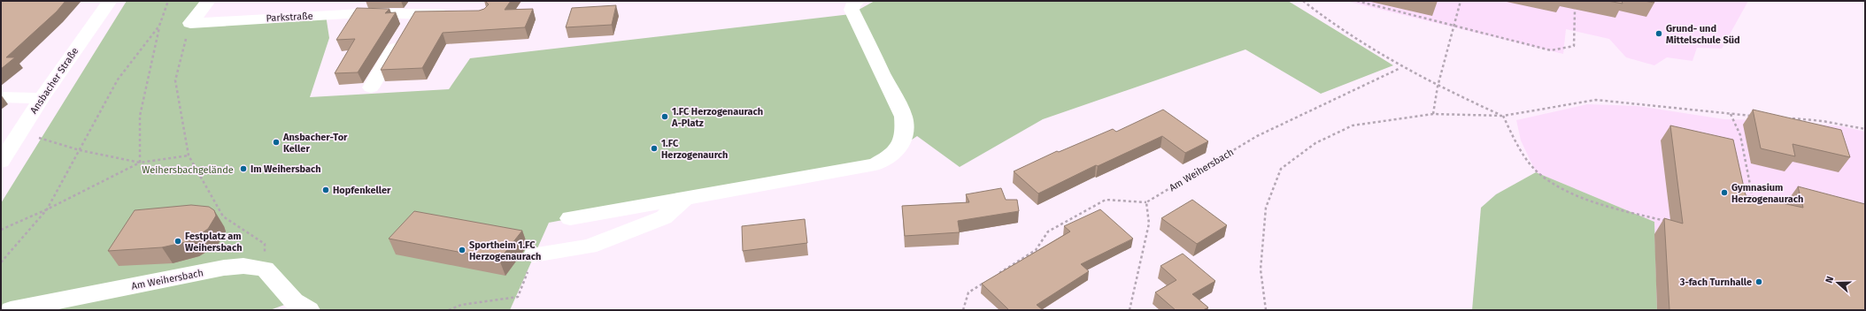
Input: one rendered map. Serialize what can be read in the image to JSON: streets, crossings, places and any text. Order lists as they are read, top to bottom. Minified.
{"streets":{"street":["Parkstraße","Ansbacher Straße","Am Weihersbach"]},"parks":["Weihersbachgelände"],"places":["Grund- und Mittelschule Süd","1.FC Herzogenaurach A-Platz","Ansbacher-Tor Keller","1.FC Herzogenaurch","Im Weihersbach","Hopfenkeller","Gymnasium Herzogenaurach","Festplatz am Weihersbach","Sportheim 1.FC Herzogenaurach","3-fach Turnhalle"],"north":"left"}
